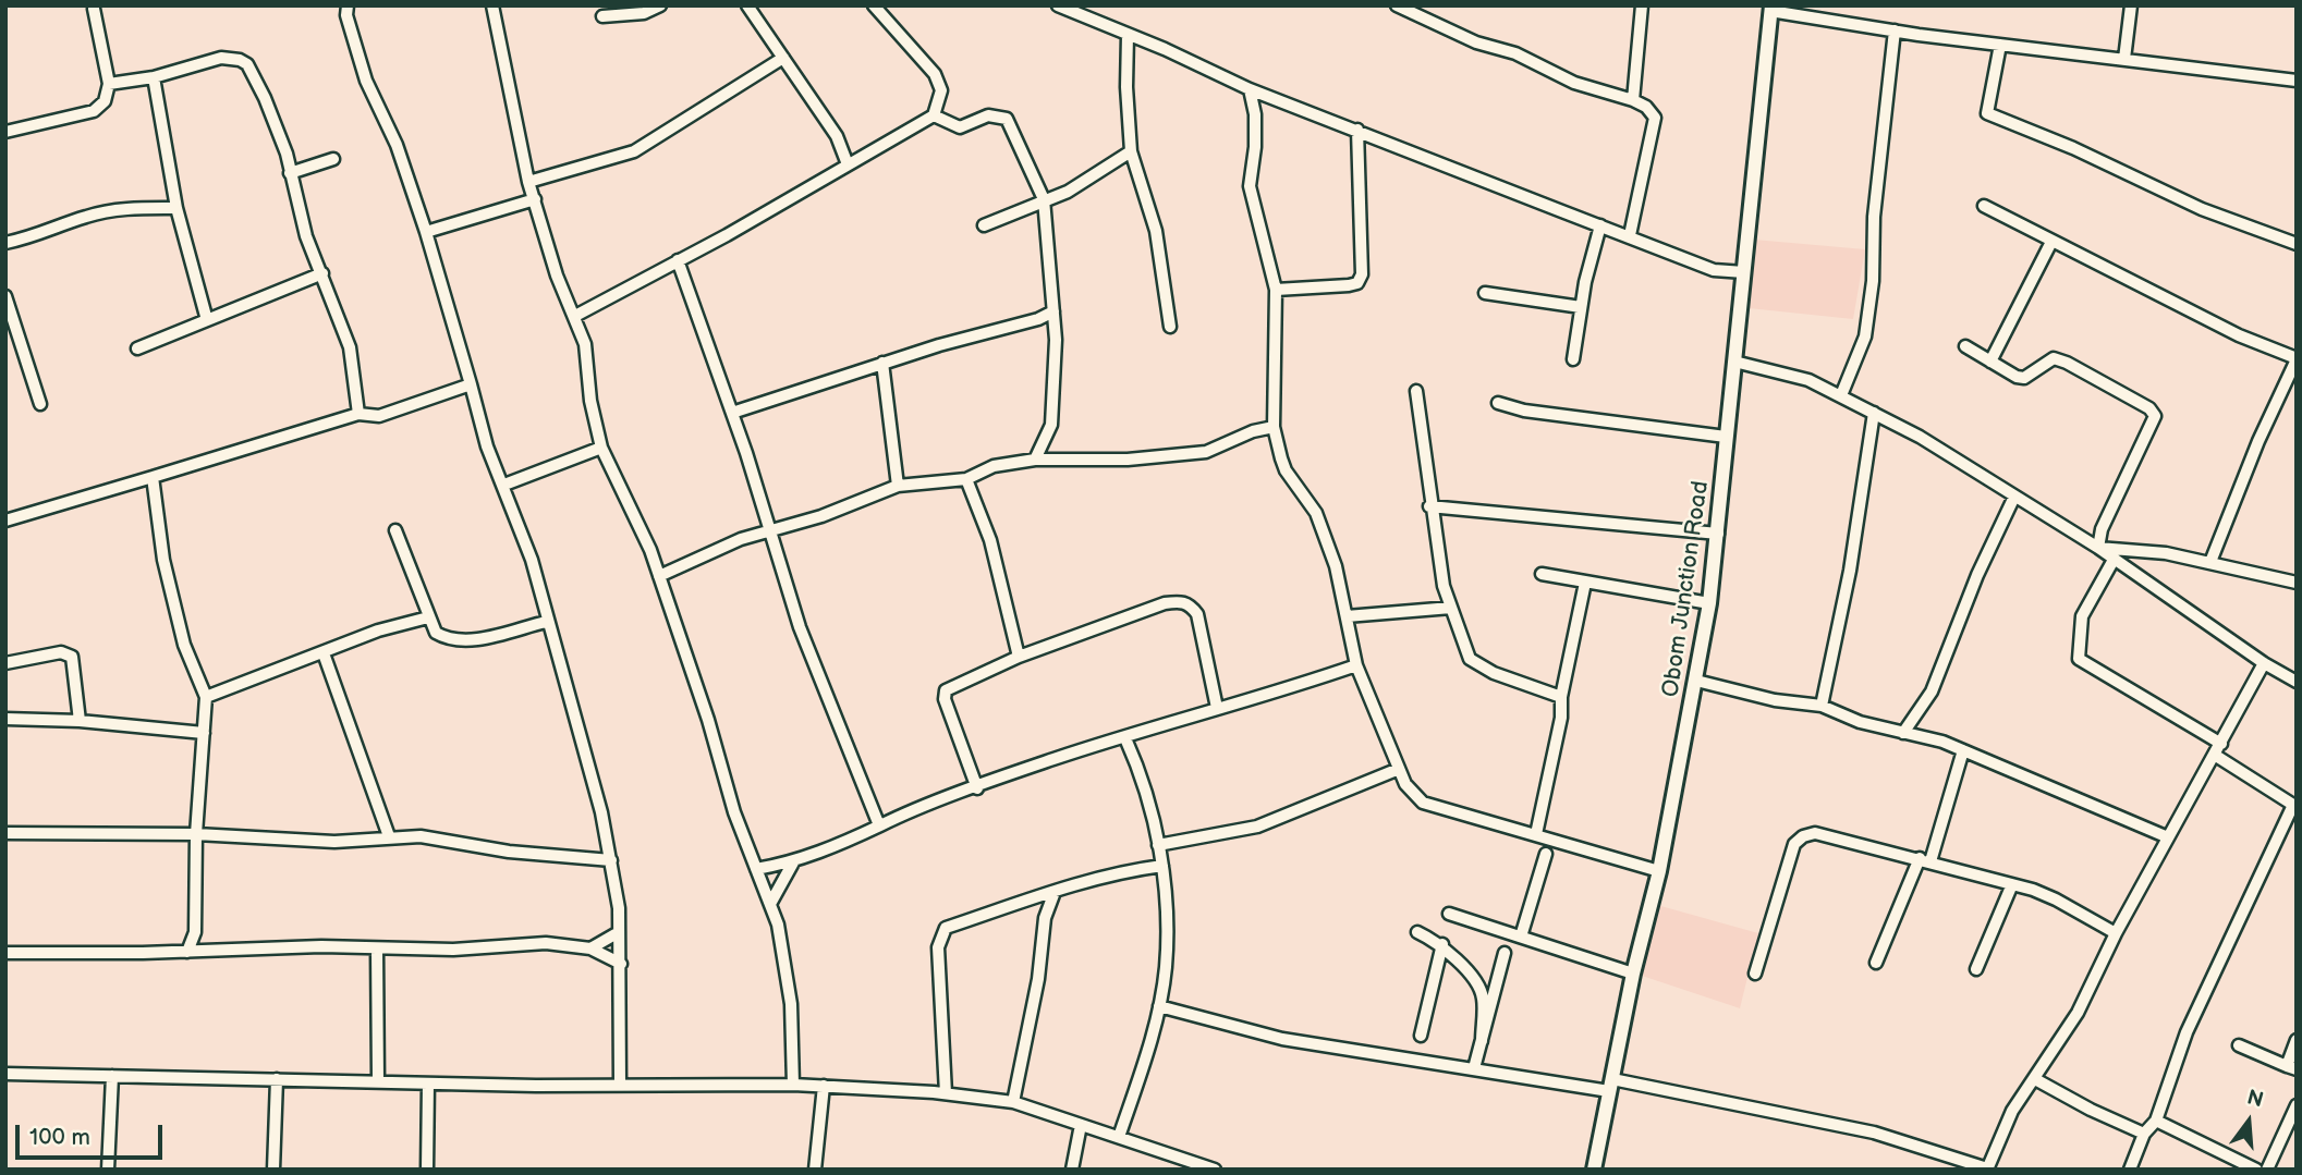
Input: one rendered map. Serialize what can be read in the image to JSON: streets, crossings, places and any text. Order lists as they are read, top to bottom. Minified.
{"streets":{"main road":["Obom Junction Road"]},"scale_bar":"100 m","north":"top"}
